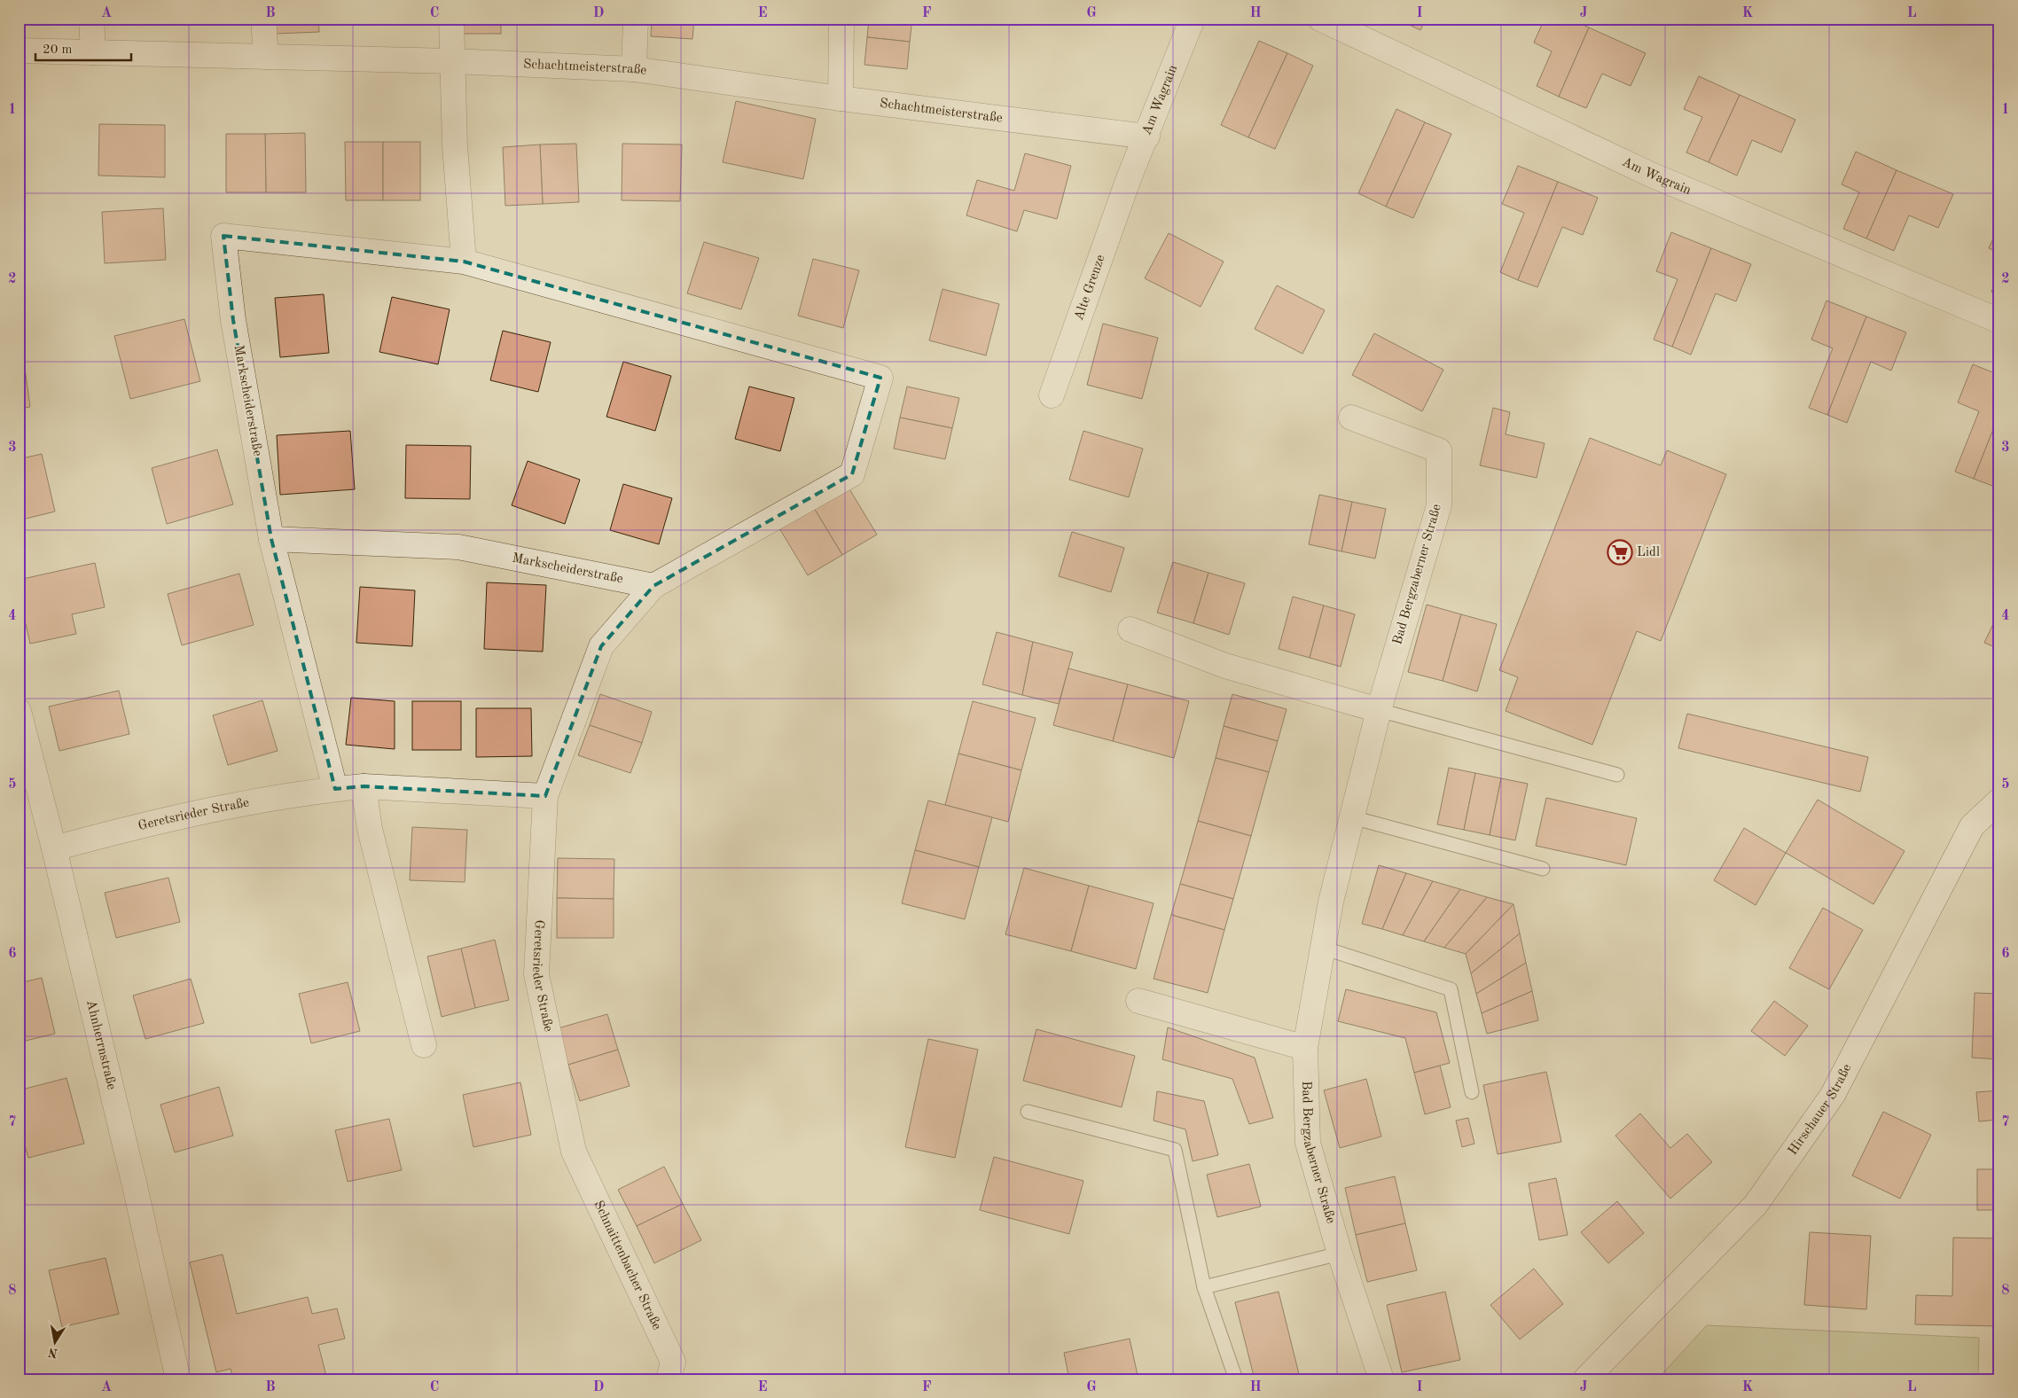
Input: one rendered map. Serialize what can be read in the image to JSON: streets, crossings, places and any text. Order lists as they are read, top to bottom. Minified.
{"streets":{"street":["Schachtmeisterstraße","Am Wagrain","Alte Grenze","Markscheiderstraße","Bad Bergzaberner Straße","Geretsrieder Straße","Ahnherrnstraße","Hirschauer Straße","Schnaittenbacher Straße"]},"crossings":[["Schachtmeisterstraße","Am Wagrain"],["Am Wagrain","Alte Grenze"],["Markscheiderstraße","Geretsrieder Straße"],["Geretsrieder Straße","Ahnherrnstraße"],["Geretsrieder Straße","Schnaittenbacher Straße"]],"places":{"supermarket":["Lidl"]},"scale_bar":"20 m","north":"bottom","grid":{"columns":["A","B","C","D","E","F","G","H","I","J","K","L"],"rows":["1","2","3","4","5","6","7","8"]}}
